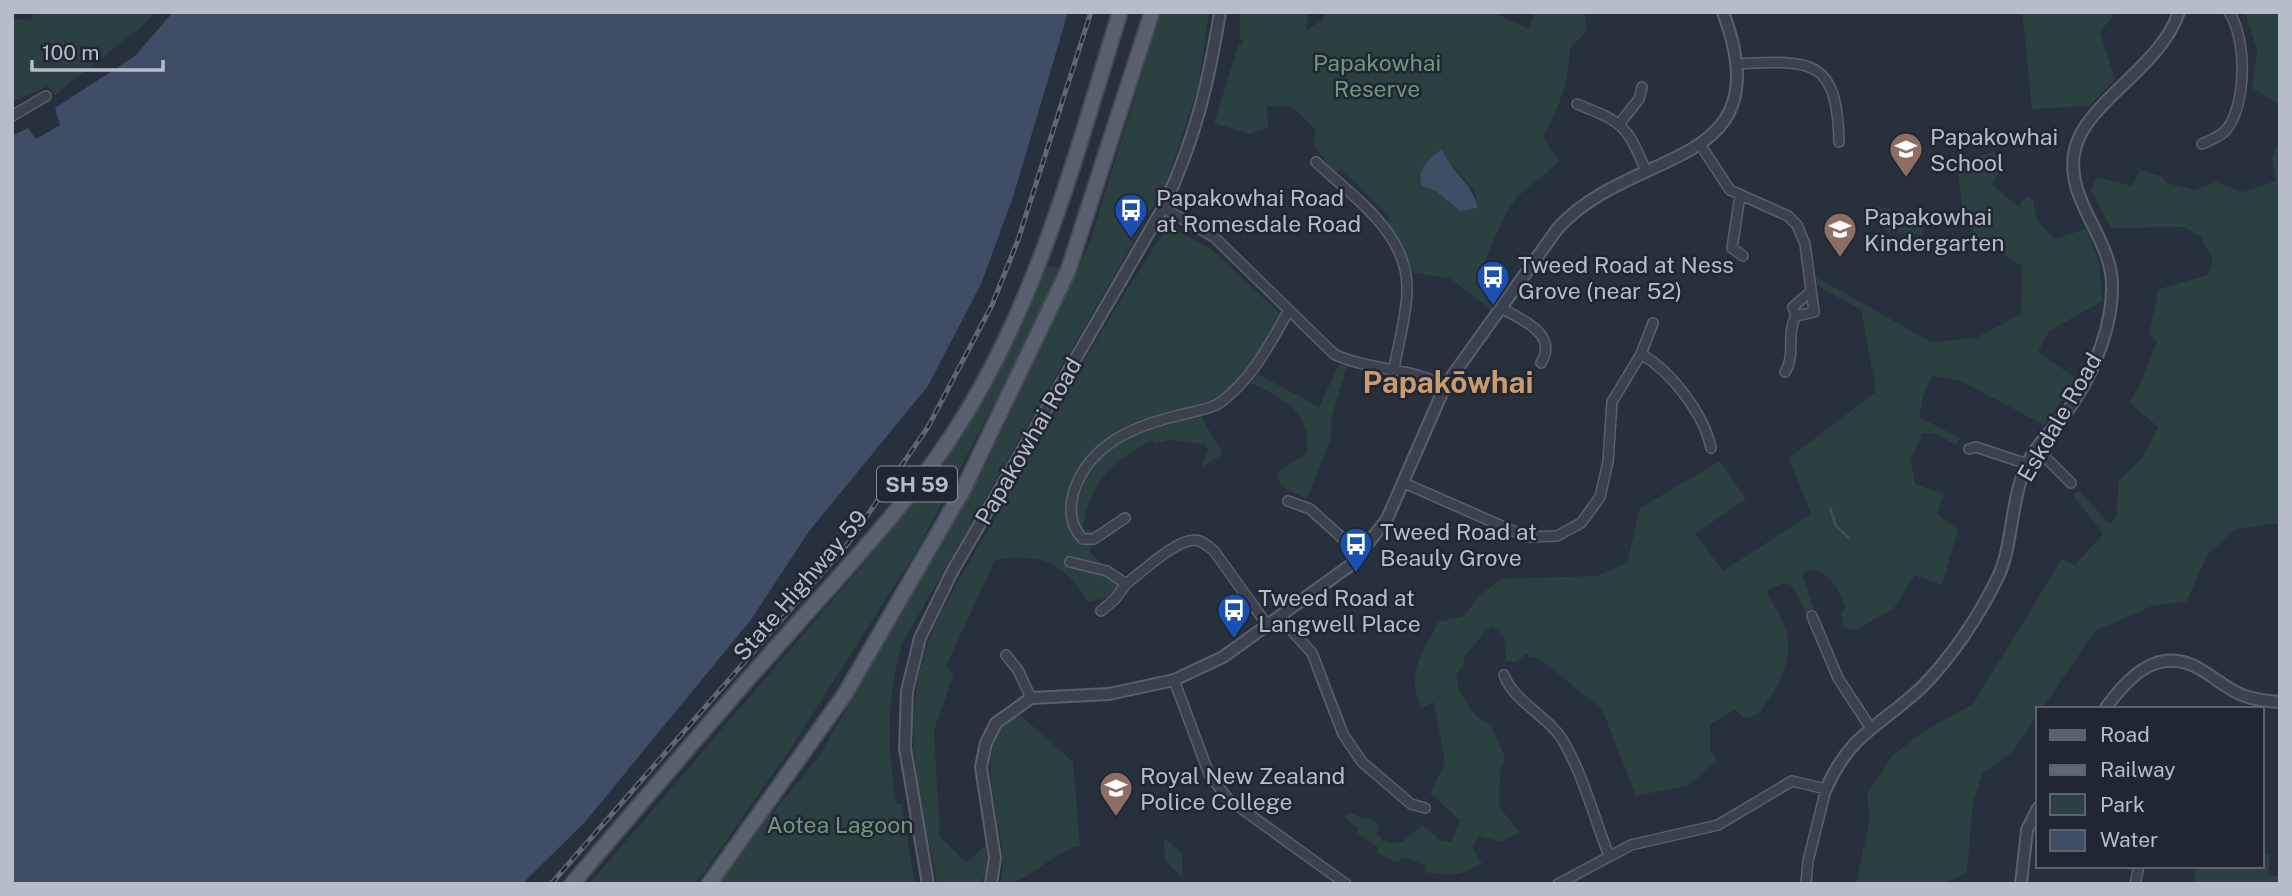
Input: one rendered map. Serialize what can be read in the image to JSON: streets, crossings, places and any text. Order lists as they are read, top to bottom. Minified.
{"streets":{"main road":["SH 59","State Highway 59"],"street":["Eskdale Road","Papakowhai Road"]},"districts":["Papakōwhai"],"parks":["Papakowhai Reserve","Aotea Lagoon"],"places":{"school or university":["Papakowhai School","Papakowhai Kindergarten","Royal New Zealand Police College"],"bus stop":["Papakowhai Road at Romesdale Road","Tweed Road at Ness Grove (near 52)","Tweed Road at Beauly Grove","Tweed Road at Langwell Place"]},"legend":["Road","Railway","Park","Water"],"scale_bar":"100 m"}
